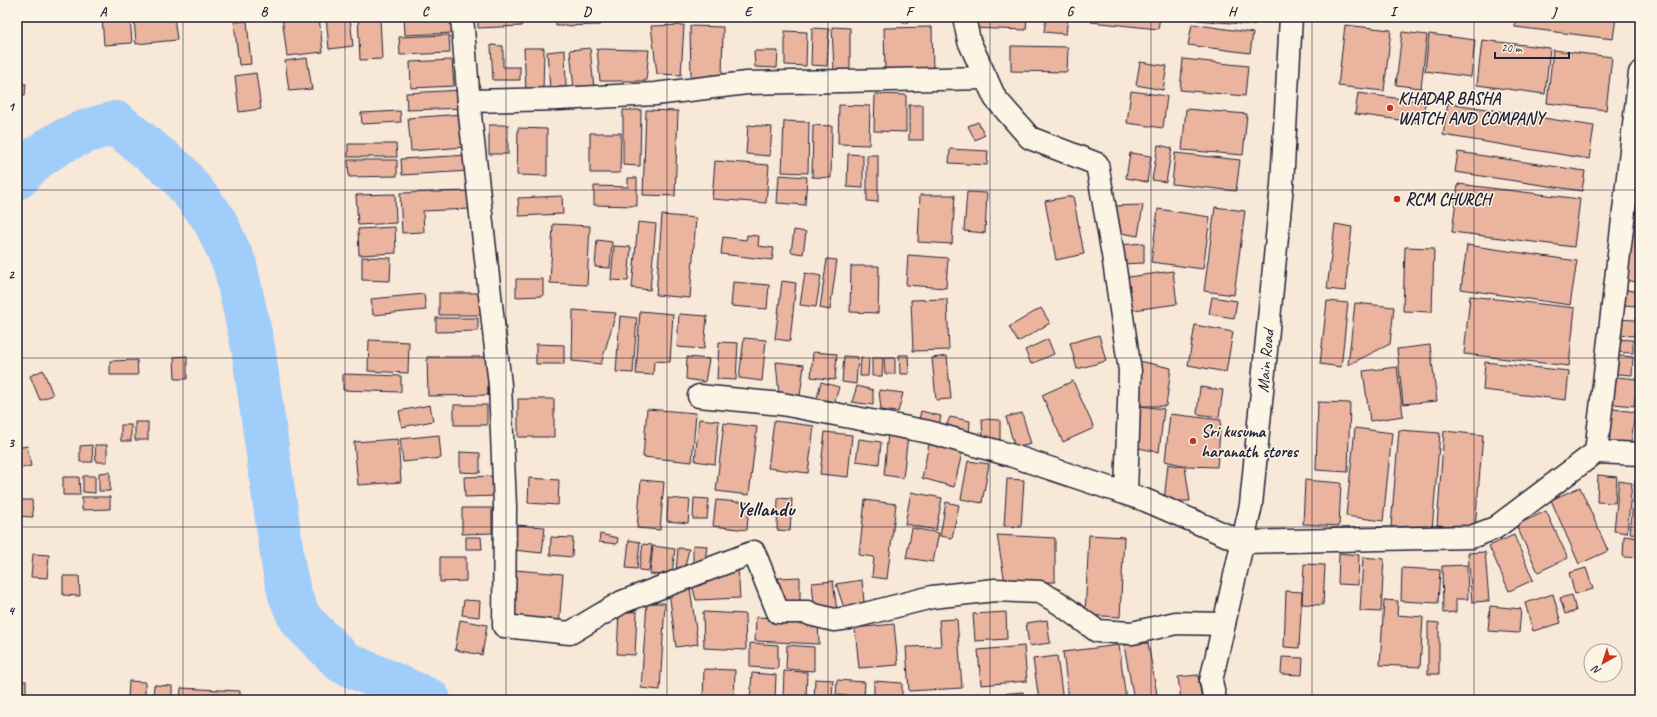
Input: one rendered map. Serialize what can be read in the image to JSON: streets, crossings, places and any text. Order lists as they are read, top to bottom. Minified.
{"streets":{"main road":["Main Road"]},"districts":["Yellandu"],"places":["KHADAR BASHA WATCH AND COMPANY","RCM CHURCH","Sri kusuma haranath stores"],"scale_bar":"20 m","north":"bottom left","grid":{"columns":["A","B","C","D","E","F","G","H","I","J"],"rows":["1","2","3","4"]}}
